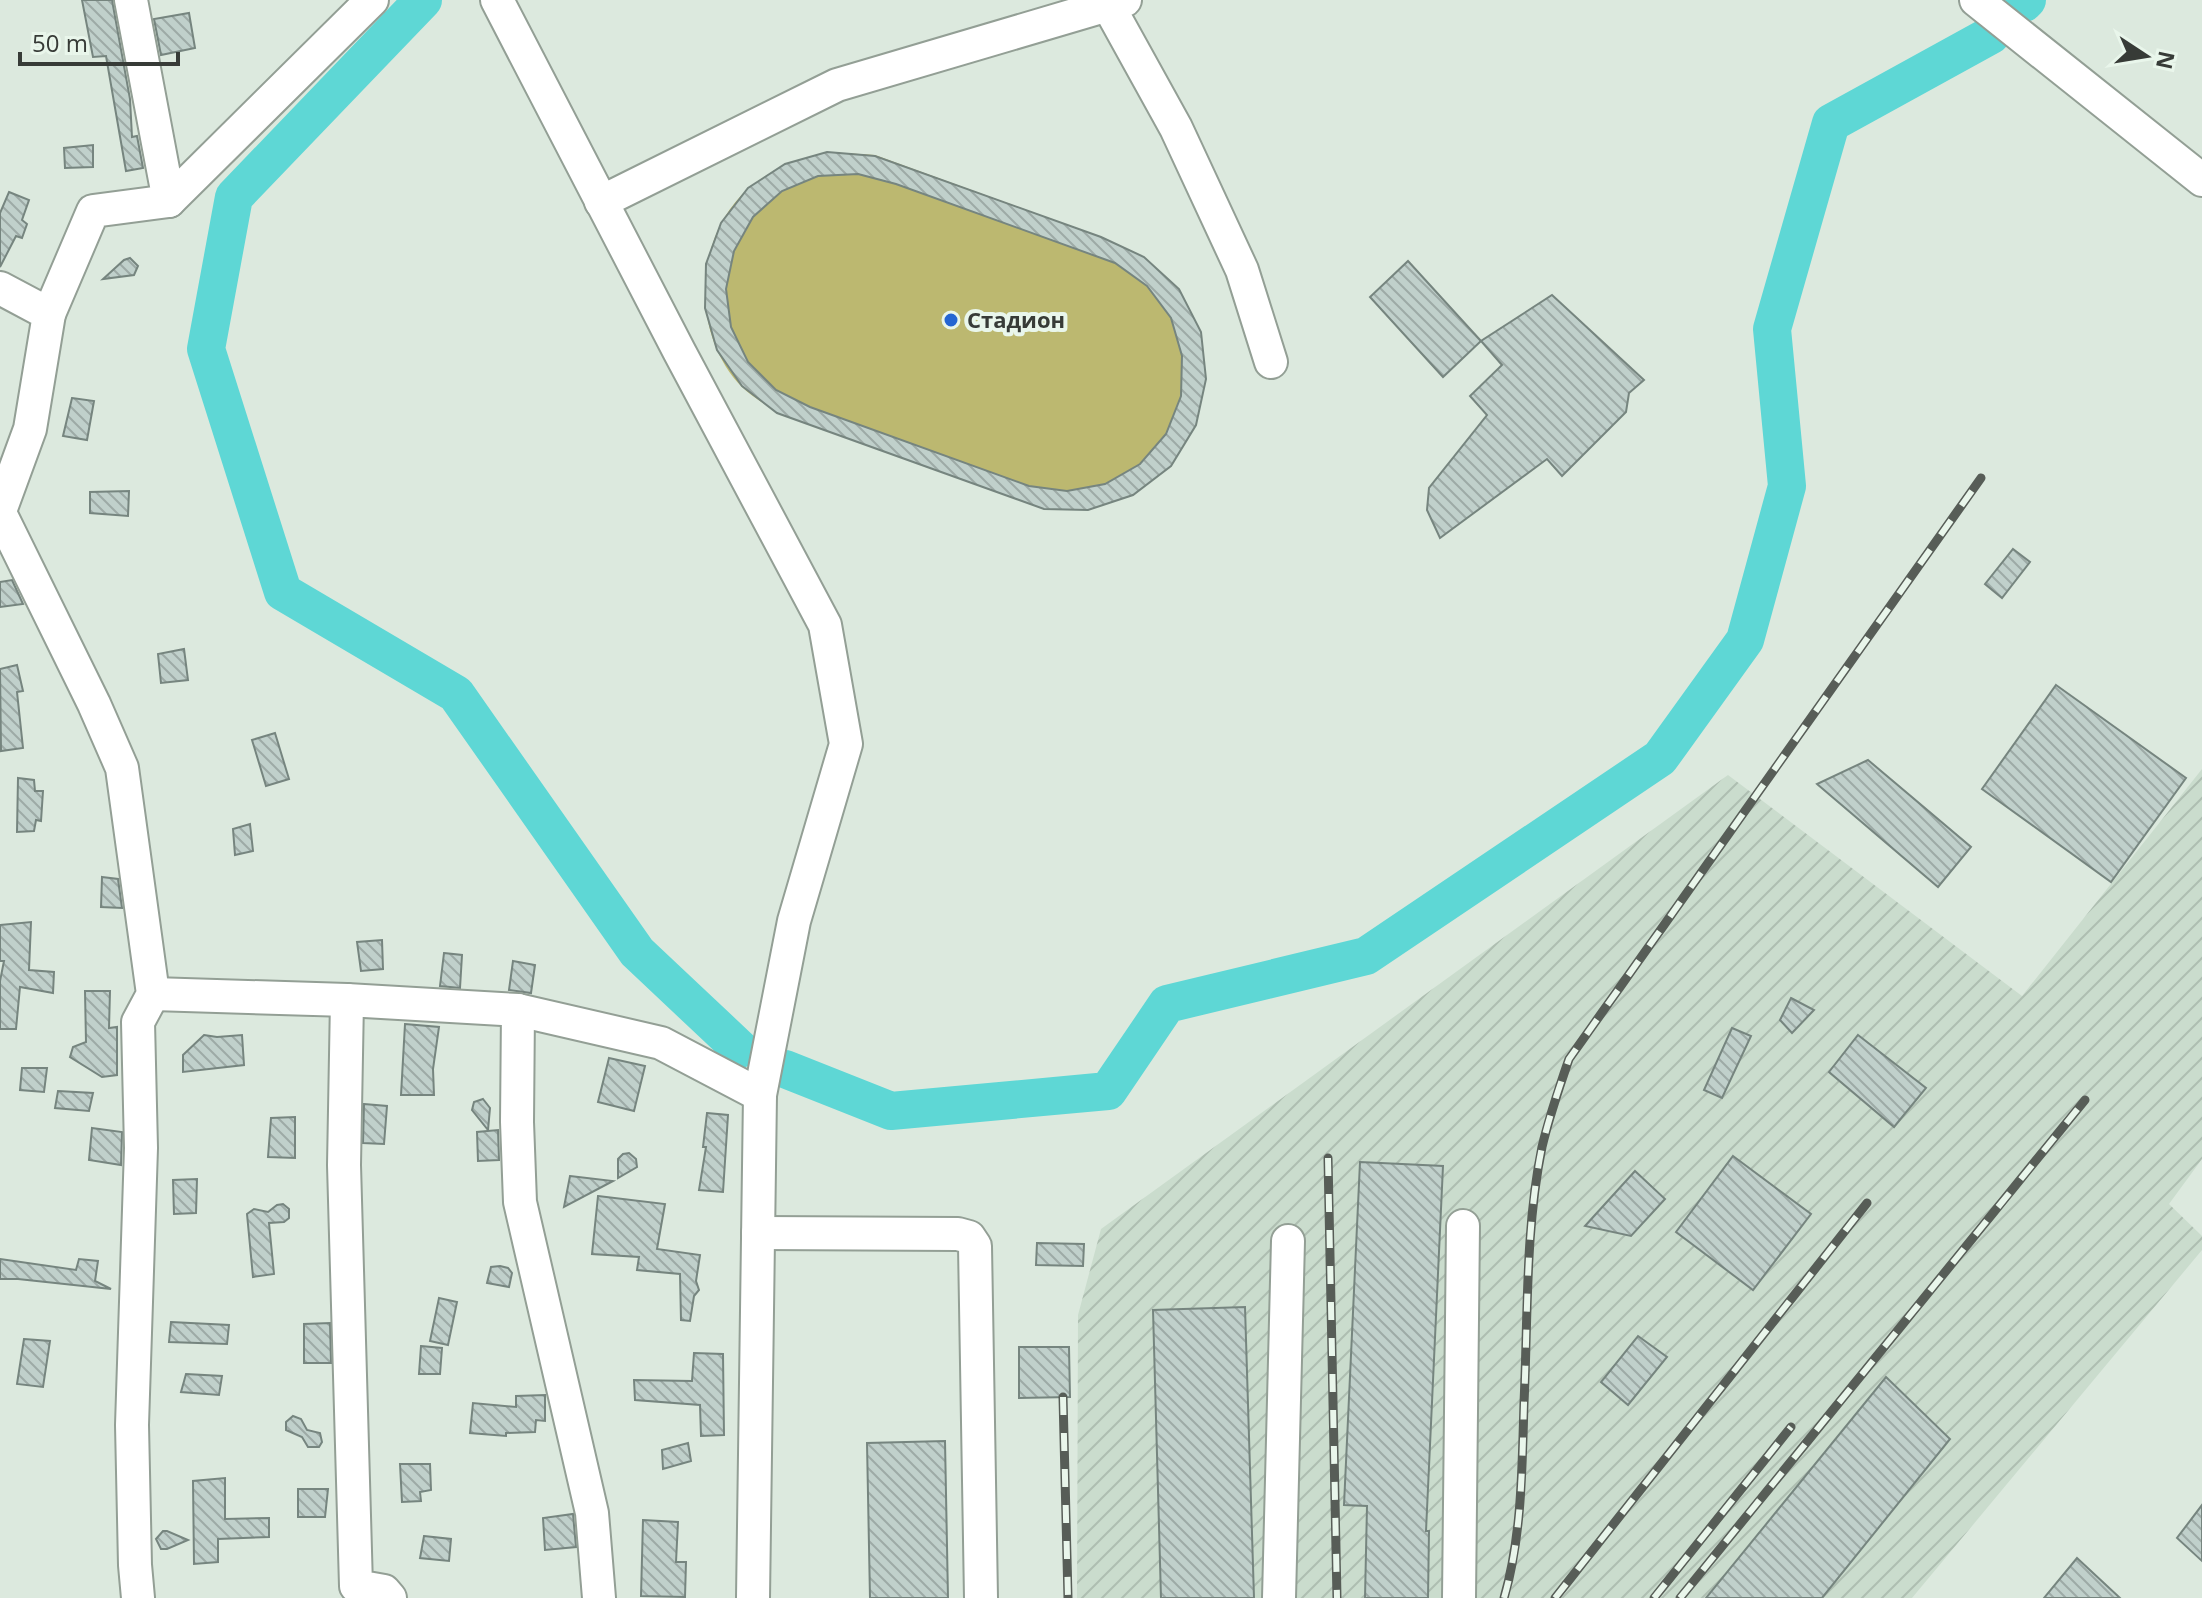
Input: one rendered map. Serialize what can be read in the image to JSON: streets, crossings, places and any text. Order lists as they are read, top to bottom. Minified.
{"places":["Стадион"],"scale_bar":"50 m","north":"right"}
